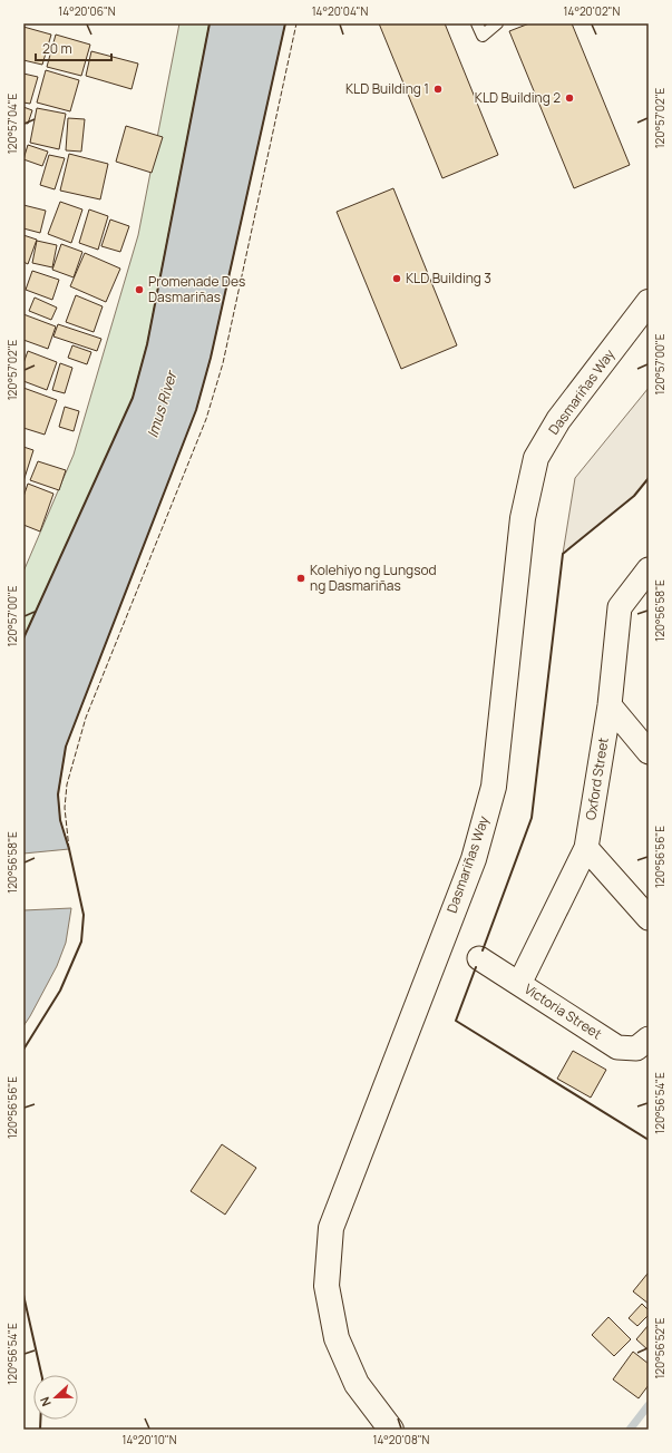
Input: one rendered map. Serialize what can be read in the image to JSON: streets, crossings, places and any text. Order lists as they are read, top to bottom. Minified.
{"streets":{"street":["Dasmariñas Way","Oxford Street","Victoria Street"]},"crossings":[["Oxford Street","Victoria Street"]],"water":["Imus River"],"places":["KLD Building 1","KLD Building 2","KLD Building 3","Promenade Des Dasmariñas","Kolehiyo ng Lungsod ng Dasmariñas"],"scale_bar":"20 m","north":"left","coordinates":["14°20'06\"N","14°20'04\"N","14°20'02\"N","120°57'02\"E","120°57'04\"E","120°57'00\"E","120°56'58\"E","120°56'56\"E","120°56'54\"E","120°56'52\"E","14°20'10\"N","14°20'08\"N"]}
